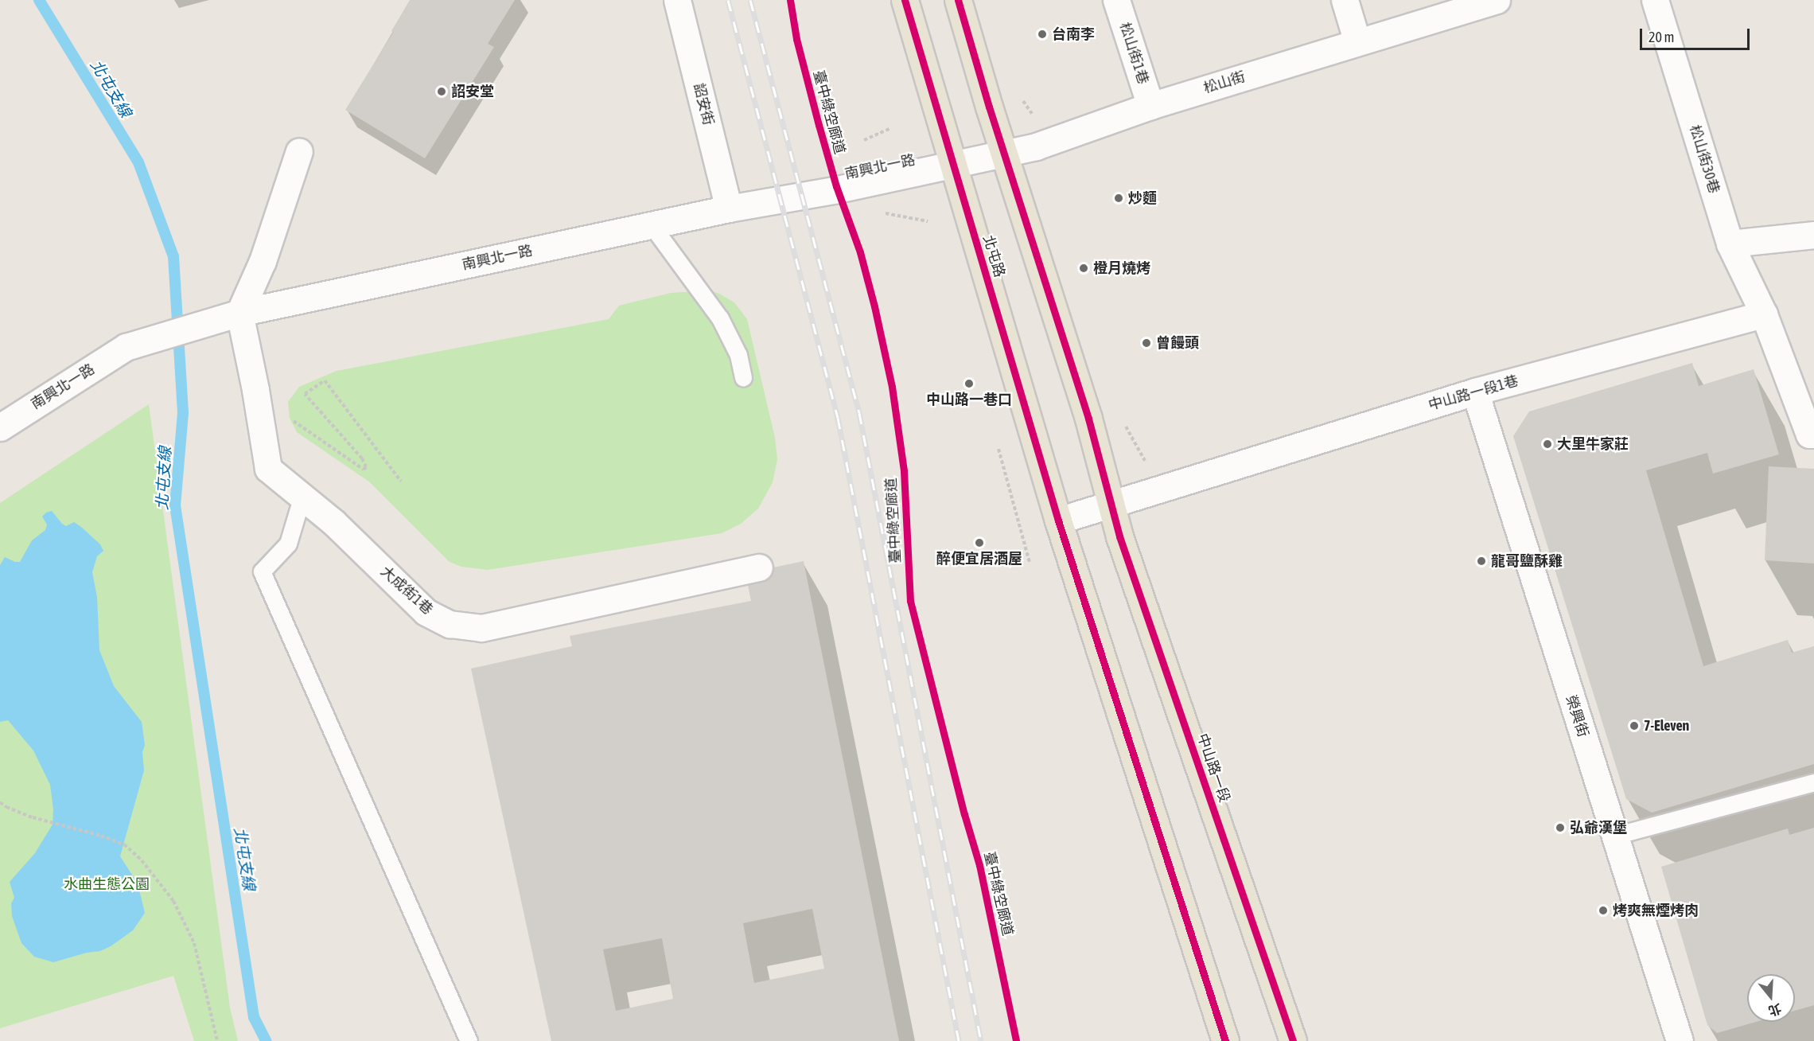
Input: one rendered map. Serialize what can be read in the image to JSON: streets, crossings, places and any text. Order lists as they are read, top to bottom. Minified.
{"streets":{"main road":["北屯路","中山路一段"],"street":["松山街1巷","松山街","詔安街","松山街30巷","南興北一路","中山路一段1巷","大成街1巷","榮興街"],"cycle path":["臺中綠空廊道"]},"crossings":[["松山街1巷","松山街"],["松山街","南興北一路"],["松山街","北屯路"],["詔安街","南興北一路"],["松山街30巷","中山路一段1巷"],["南興北一路","北屯路"],["南興北一路","大成街1巷"],["北屯路","中山路一段1巷"],["中山路一段1巷","榮興街"],["中山路一段1巷","中山路一段"]],"water":["北屯支線"],"parks":["水曲生態公園"],"places":["台南李","詔安堂","炒麵","橙月燒烤","曾饅頭","中山路一巷口","大里牛家莊","醉便宜居酒屋","龍哥鹽酥雞","7-Eleven","弘爺漢堡","烤爽無煙烤肉"],"scale_bar":"20 m","north":"bottom"}
